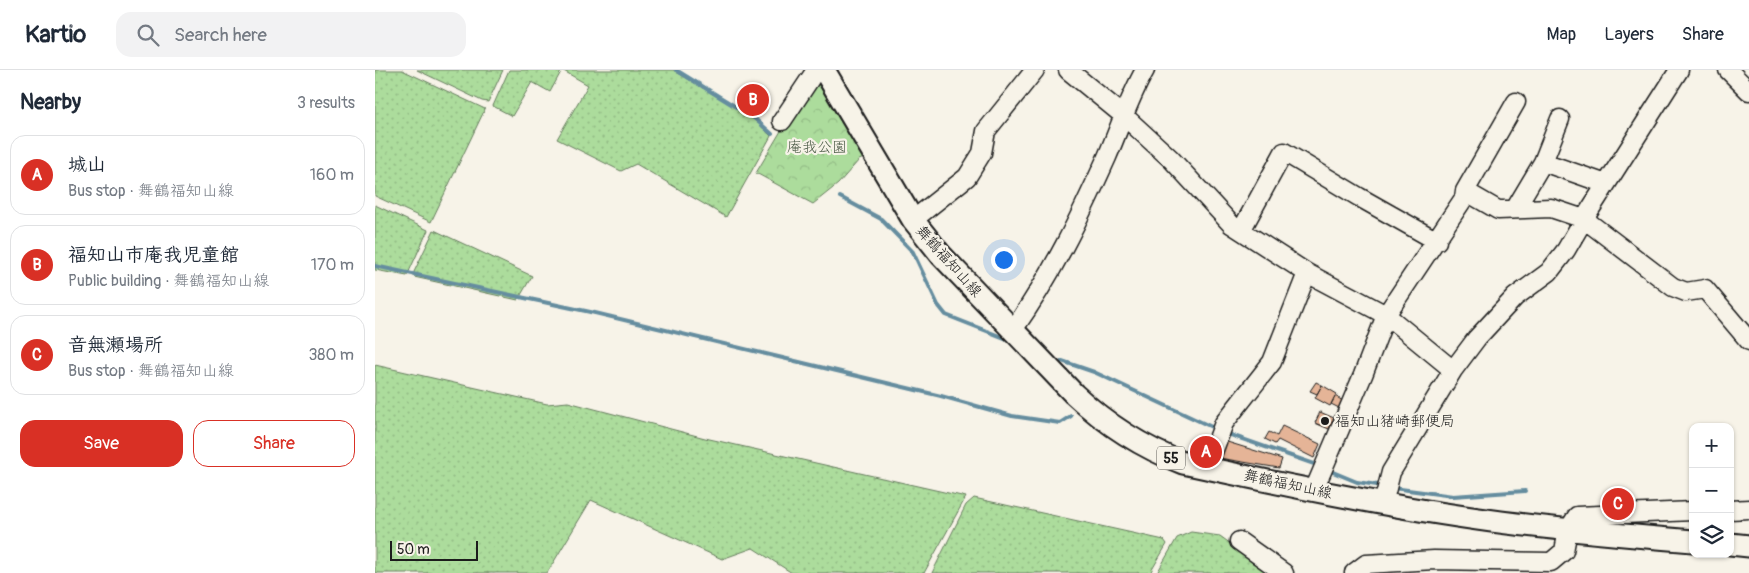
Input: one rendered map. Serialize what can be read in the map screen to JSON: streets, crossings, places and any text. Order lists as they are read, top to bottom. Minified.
{"streets":{"main road":["舞鶴福知山線","55"]},"parks":["庵我公園"],"places":["福知山猪崎郵便局"],"scale_bar":"50 m","page":{"header":"Kartio","search":"Search here","nav":["Map","Layers","Share"],"heading":["Nearby","3 results"],"pins":["B","A","C"],"list":[{"mark":"A","name":"城山","note":"Bus stop · 舞鶴福知山線","value":"160 m"},{"mark":"B","name":"福知山市庵我児童館","note":"Public building · 舞鶴福知山線","value":"170 m"},{"mark":"C","name":"音無瀬場所","note":"Bus stop · 舞鶴福知山線","value":"380 m"}],"buttons":["Save","Share"],"map_buttons":["+","−"],"scale":"50 m"}}
